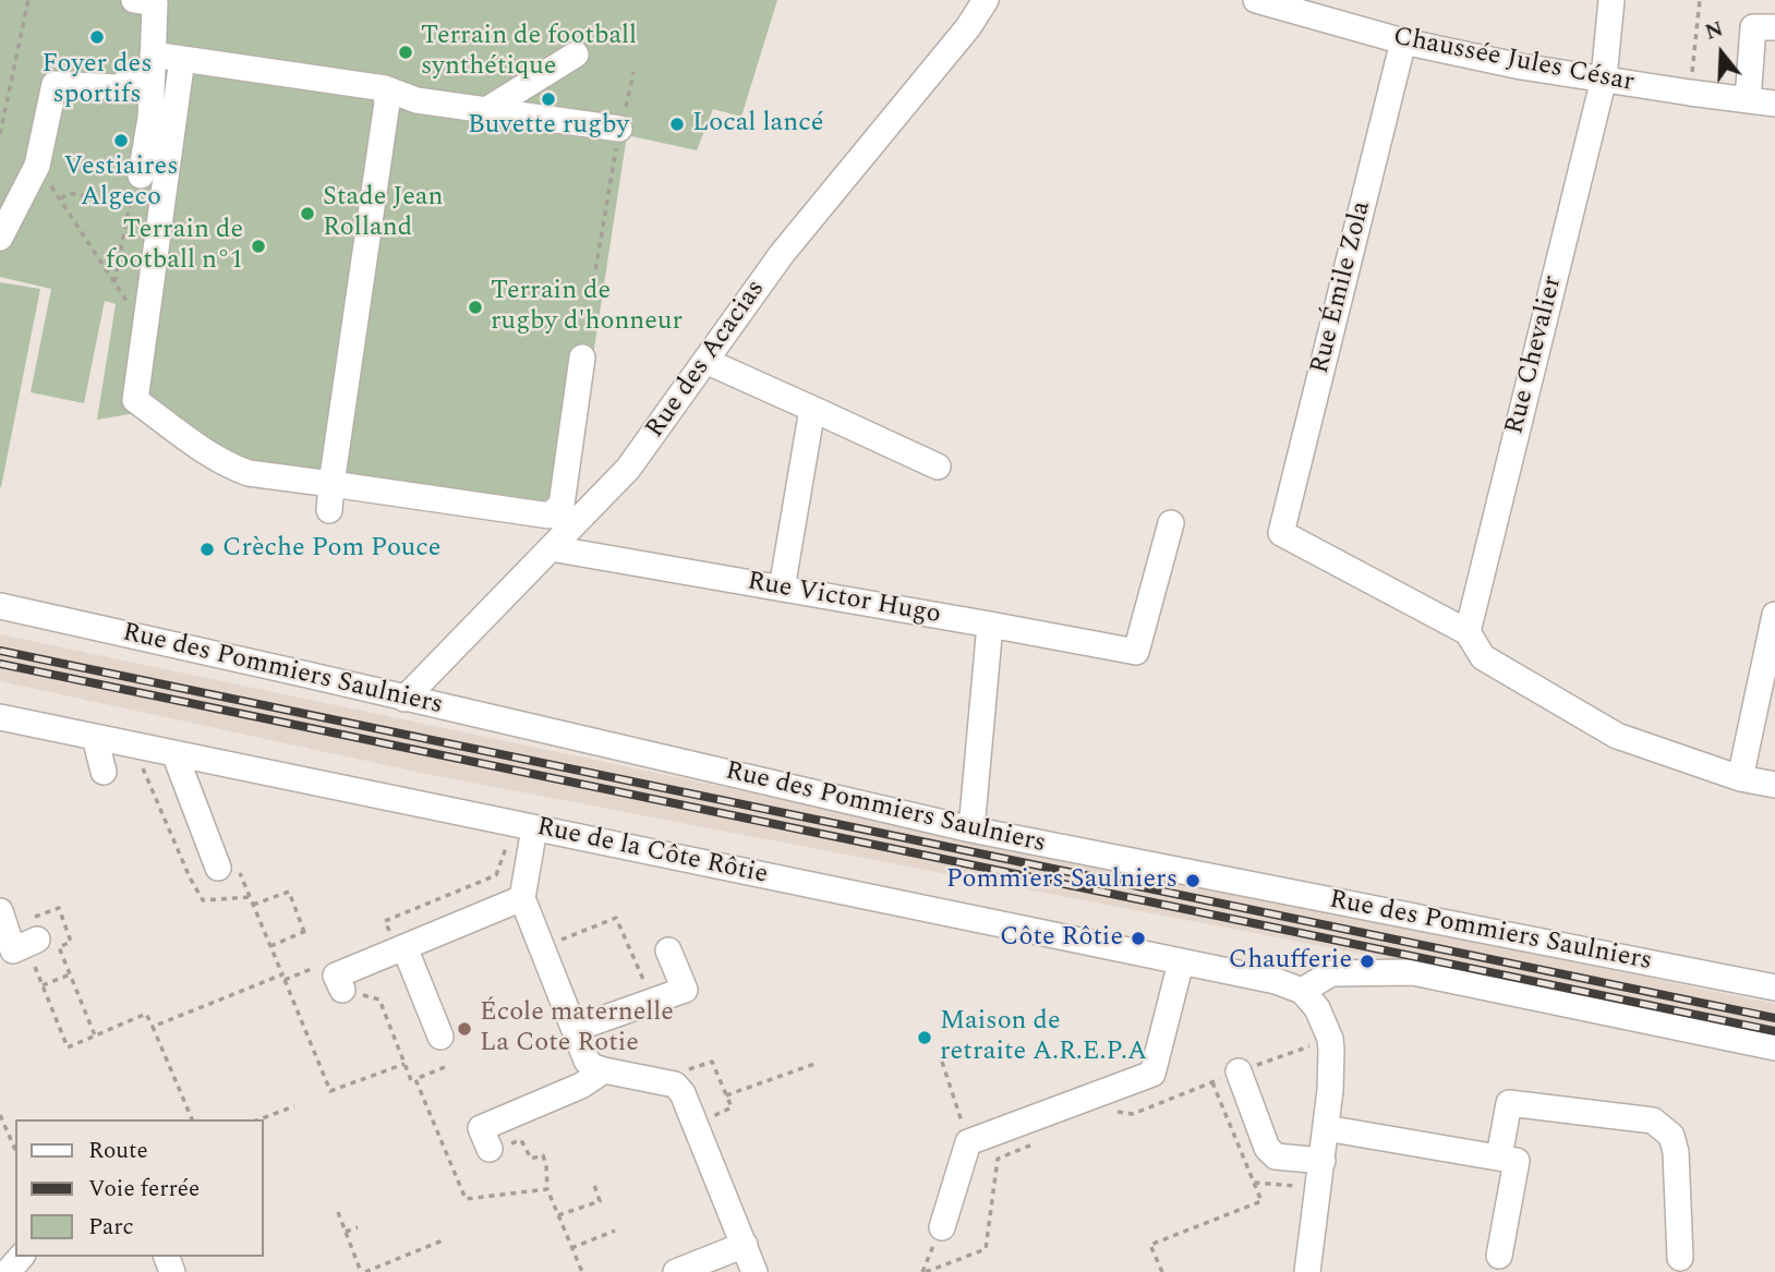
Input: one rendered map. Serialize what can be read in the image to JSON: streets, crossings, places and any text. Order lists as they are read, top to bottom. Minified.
{"streets":{"street":["Chaussée Jules César","Rue Émile Zola","Rue Chevalier","Rue des Acacias","Rue Victor Hugo","Rue des Pommiers Saulniers","Rue de la Côte Rôtie"]},"crossings":[["Chaussée Jules César","Rue Émile Zola"],["Chaussée Jules César","Rue Chevalier"],["Rue Émile Zola","Rue Chevalier"],["Rue des Acacias","Rue Victor Hugo"],["Rue des Acacias","Rue des Pommiers Saulniers"]],"places":["Foyer des sportifs","Terrain de football synthétique","Buvette rugby","Local lancé","Vestiaires Algeco","Stade Jean Rolland","Terrain de football n°1","Terrain de rugby d'honneur","Crèche Pom Pouce","Pommiers Saulniers","Côte Rôtie","Chaufferie","École maternelle La Cote Rotie","Maison de retraite A.R.E.P.A"],"legend":["Route","Voie ferrée","Parc"],"north":"top"}
